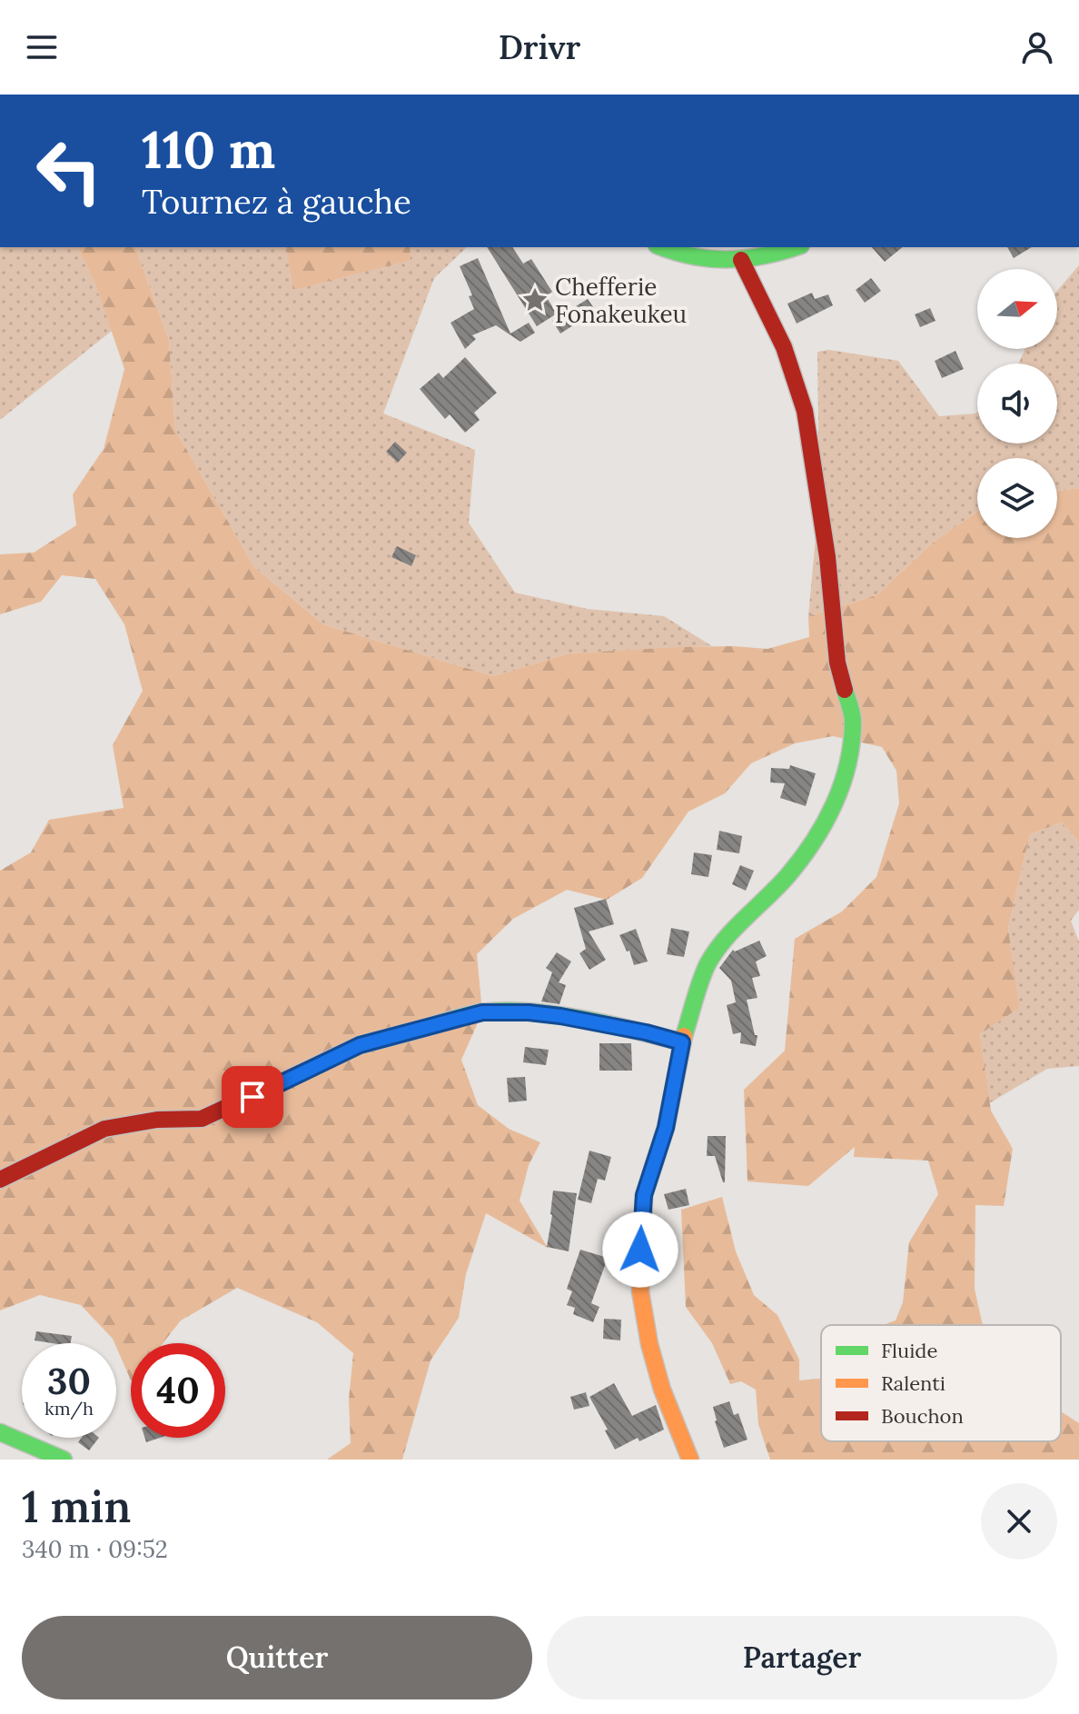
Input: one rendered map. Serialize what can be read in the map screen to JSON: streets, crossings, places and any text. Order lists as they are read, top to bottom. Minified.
{"places":{"place":["Chefferie Fonakeukeu"]},"legend":["Fluide","Ralenti","Bouchon"],"north":"right","page":{"header":"Drivr","turn":["110 m","Tournez à gauche"],"speed":"30 km/h","limit":"40","heading":["1 min","340 m · 09:52"],"buttons":["Quitter","Partager"]}}
